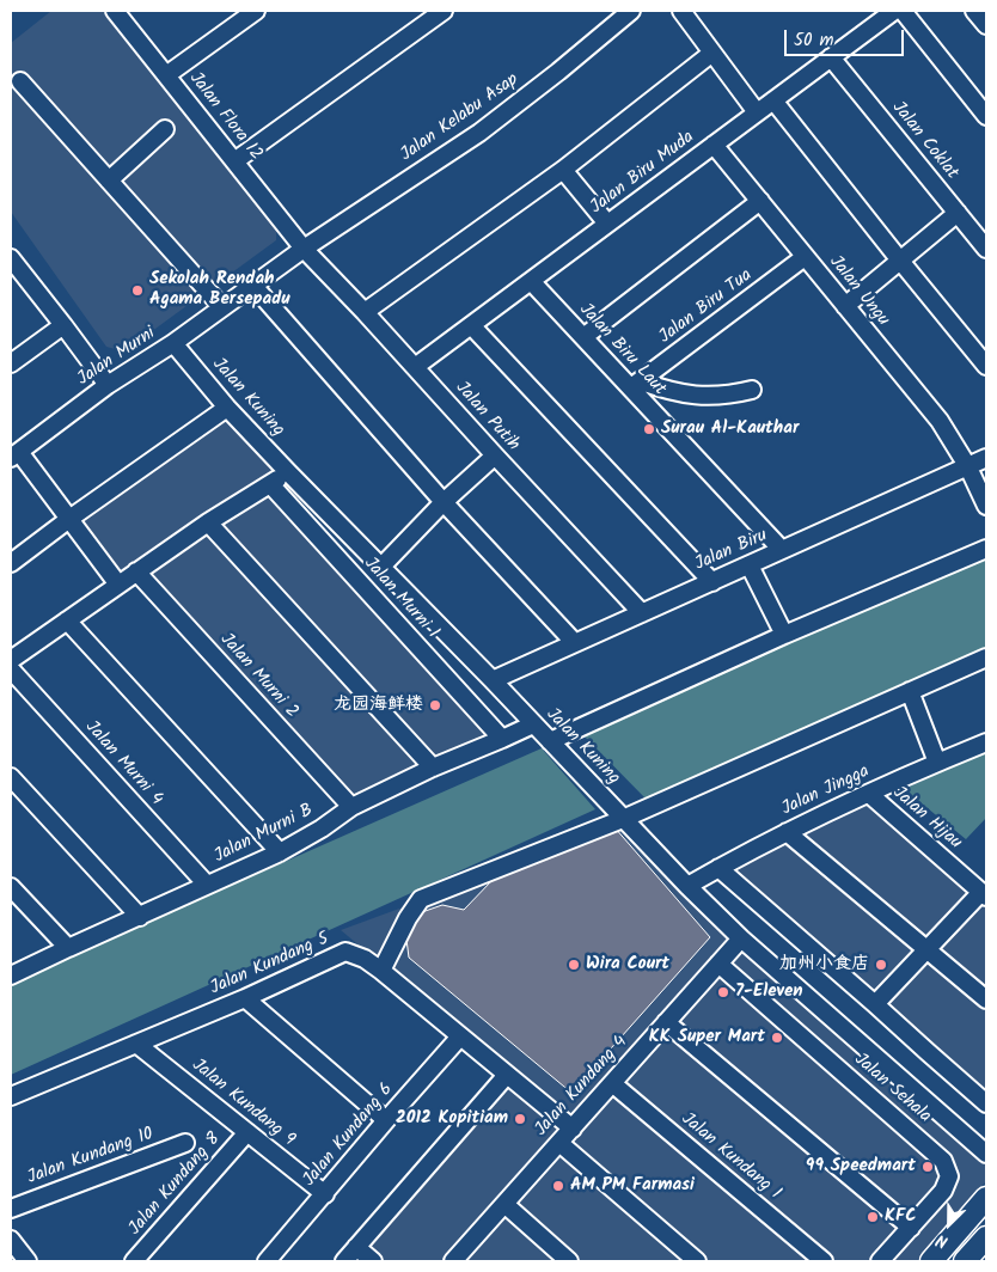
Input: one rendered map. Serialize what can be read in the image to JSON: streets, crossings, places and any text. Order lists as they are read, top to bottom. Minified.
{"streets":{"street":["Jalan Flora 12","Jalan Kelabu Asap","Jalan Coklat","Jalan Biru Muda","Jalan Ungu","Jalan Biru Tua","Jalan Biru Laut","Jalan Murni","Jalan Kuning","Jalan Putih","Jalan Biru","Jalan Murni 1","Jalan Murni 2","Jalan Murni 4","Jalan Jingga","Jalan Hijau","Jalan Murni B","Jalan Kundang 5","Jalan Kundang 4","Jalan Sehala","Jalan Kundang 9","Jalan Kundang 6","Jalan Kundang 10","Jalan Kundang 1","Jalan Kundang 8"]},"crossings":[["Jalan Flora 12","Jalan Kelabu Asap"],["Jalan Flora 12","Jalan Murni"],["Jalan Flora 12","Jalan Putih"],["Jalan Kelabu Asap","Jalan Murni"],["Jalan Kelabu Asap","Jalan Putih"],["Jalan Coklat","Jalan Biru Muda"],["Jalan Biru Muda","Jalan Ungu"],["Jalan Biru Muda","Jalan Biru Laut"],["Jalan Biru Muda","Jalan Putih"],["Jalan Ungu","Jalan Biru Tua"],["Jalan Ungu","Jalan Biru"],["Jalan Biru Tua","Jalan Biru Laut"],["Jalan Biru Laut","Jalan Biru"],["Jalan Murni","Jalan Kuning"],["Jalan Murni","Jalan Putih"],["Jalan Kuning","Jalan Biru"],["Jalan Kuning","Jalan Jingga"],["Jalan Kuning","Jalan Murni B"],["Jalan Kuning","Jalan Kundang 4"],["Jalan Putih","Jalan Biru"],["Jalan Murni 1","Jalan Murni B"],["Jalan Murni 2","Jalan Murni B"],["Jalan Murni 4","Jalan Murni B"],["Jalan Jingga","Jalan Hijau"],["Jalan Kundang 5","Jalan Kundang 4"],["Jalan Kundang 5","Jalan Kundang 9"],["Jalan Kundang 5","Jalan Kundang 6"],["Jalan Kundang 4","Jalan Sehala"],["Jalan Kundang 4","Jalan Kundang 1"],["Jalan Kundang 9","Jalan Kundang 6"],["Jalan Kundang 9","Jalan Kundang 8"]],"places":["Sekolah Rendah Agama Bersepadu","Surau Al-Kauthar","龙园海鲜楼","Wira Court","加州小食店","7-Eleven","KK Super Mart","2012 Kopitiam","99 Speedmart","AM PM Farmasi","KFC"],"scale_bar":"50 m","north":"bottom left"}
